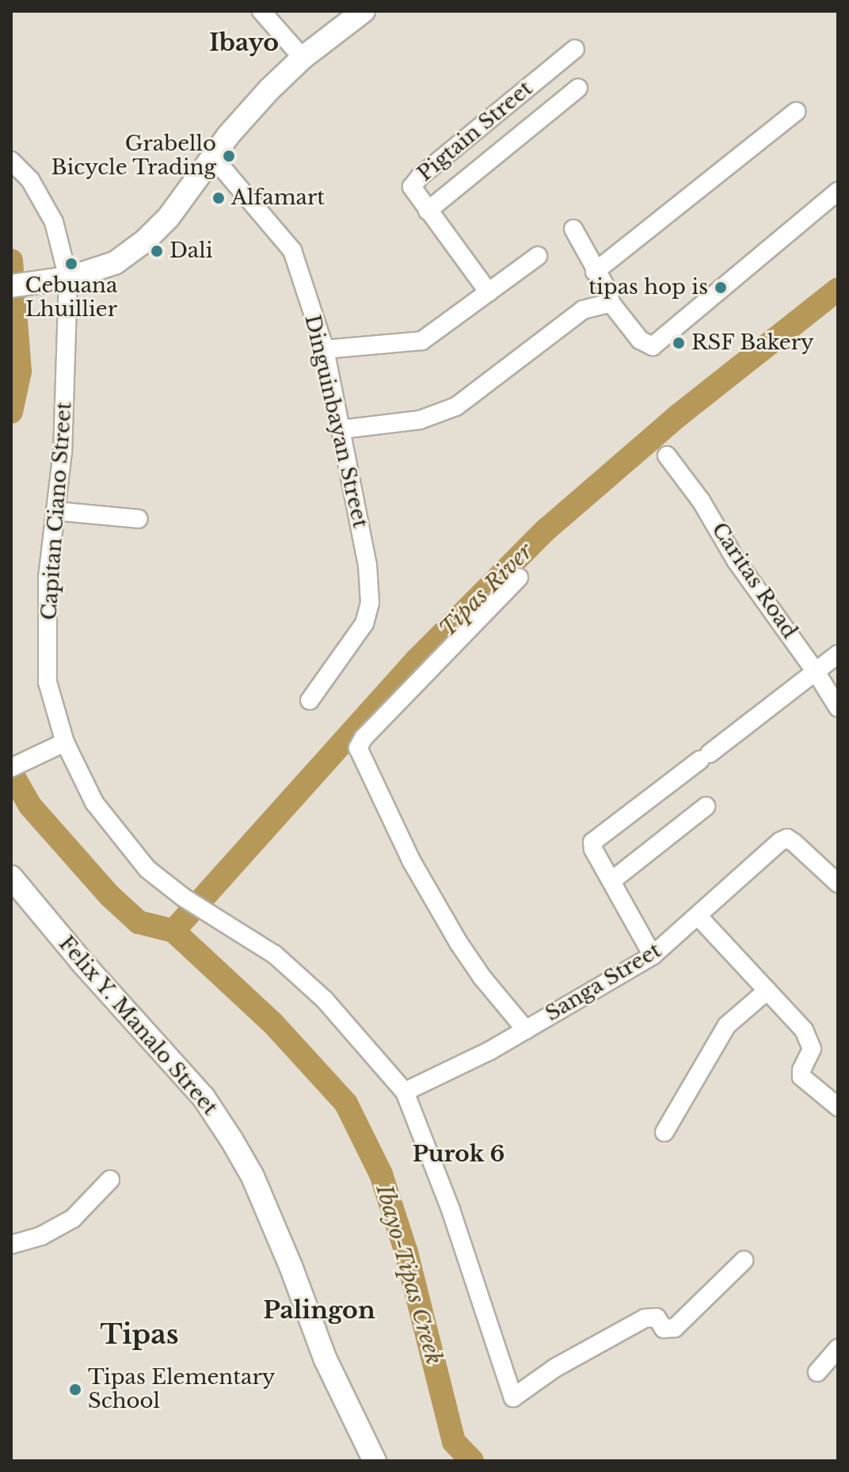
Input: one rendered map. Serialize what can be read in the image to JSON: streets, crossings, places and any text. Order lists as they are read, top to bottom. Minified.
{"streets":{"main road":["Felix Y. Manalo Street"],"street":["Pigtain Street","Dinguinbayan Street","Capitan Ciano Street","Caritas Road","Sanga Street"]},"crossings":[["Capitan Ciano Street","Sanga Street"]],"districts":["Ibayo","Purok 6","Palingon","Tipas"],"water":["Tipas River","Ibayo-Tipas Creek"],"places":["Grabello Bicycle Trading","Alfamart","Dali","Cebuana Lhuillier","tipas hop is","RSF Bakery","Tipas Elementary School"]}
